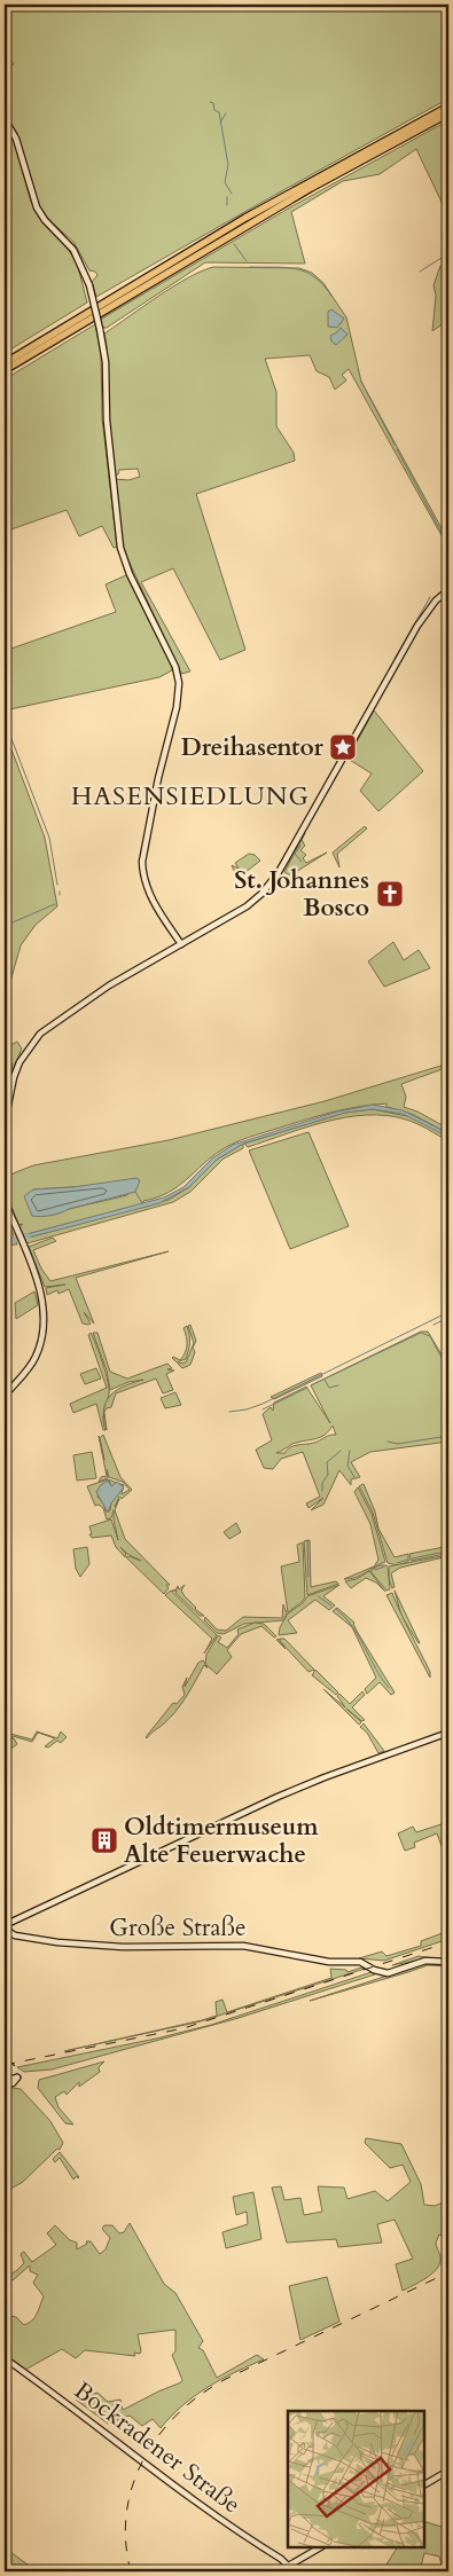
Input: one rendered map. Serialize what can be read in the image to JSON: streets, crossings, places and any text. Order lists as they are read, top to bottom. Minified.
{"streets":{"main road":["Große Straße","Bockradener Straße"]},"districts":["HASENSIEDLUNG"],"places":{"place":["Dreihasentor"],"church":["St. Johannes Bosco"],"building":["Oldtimermuseum Alte Feuerwache"]}}
